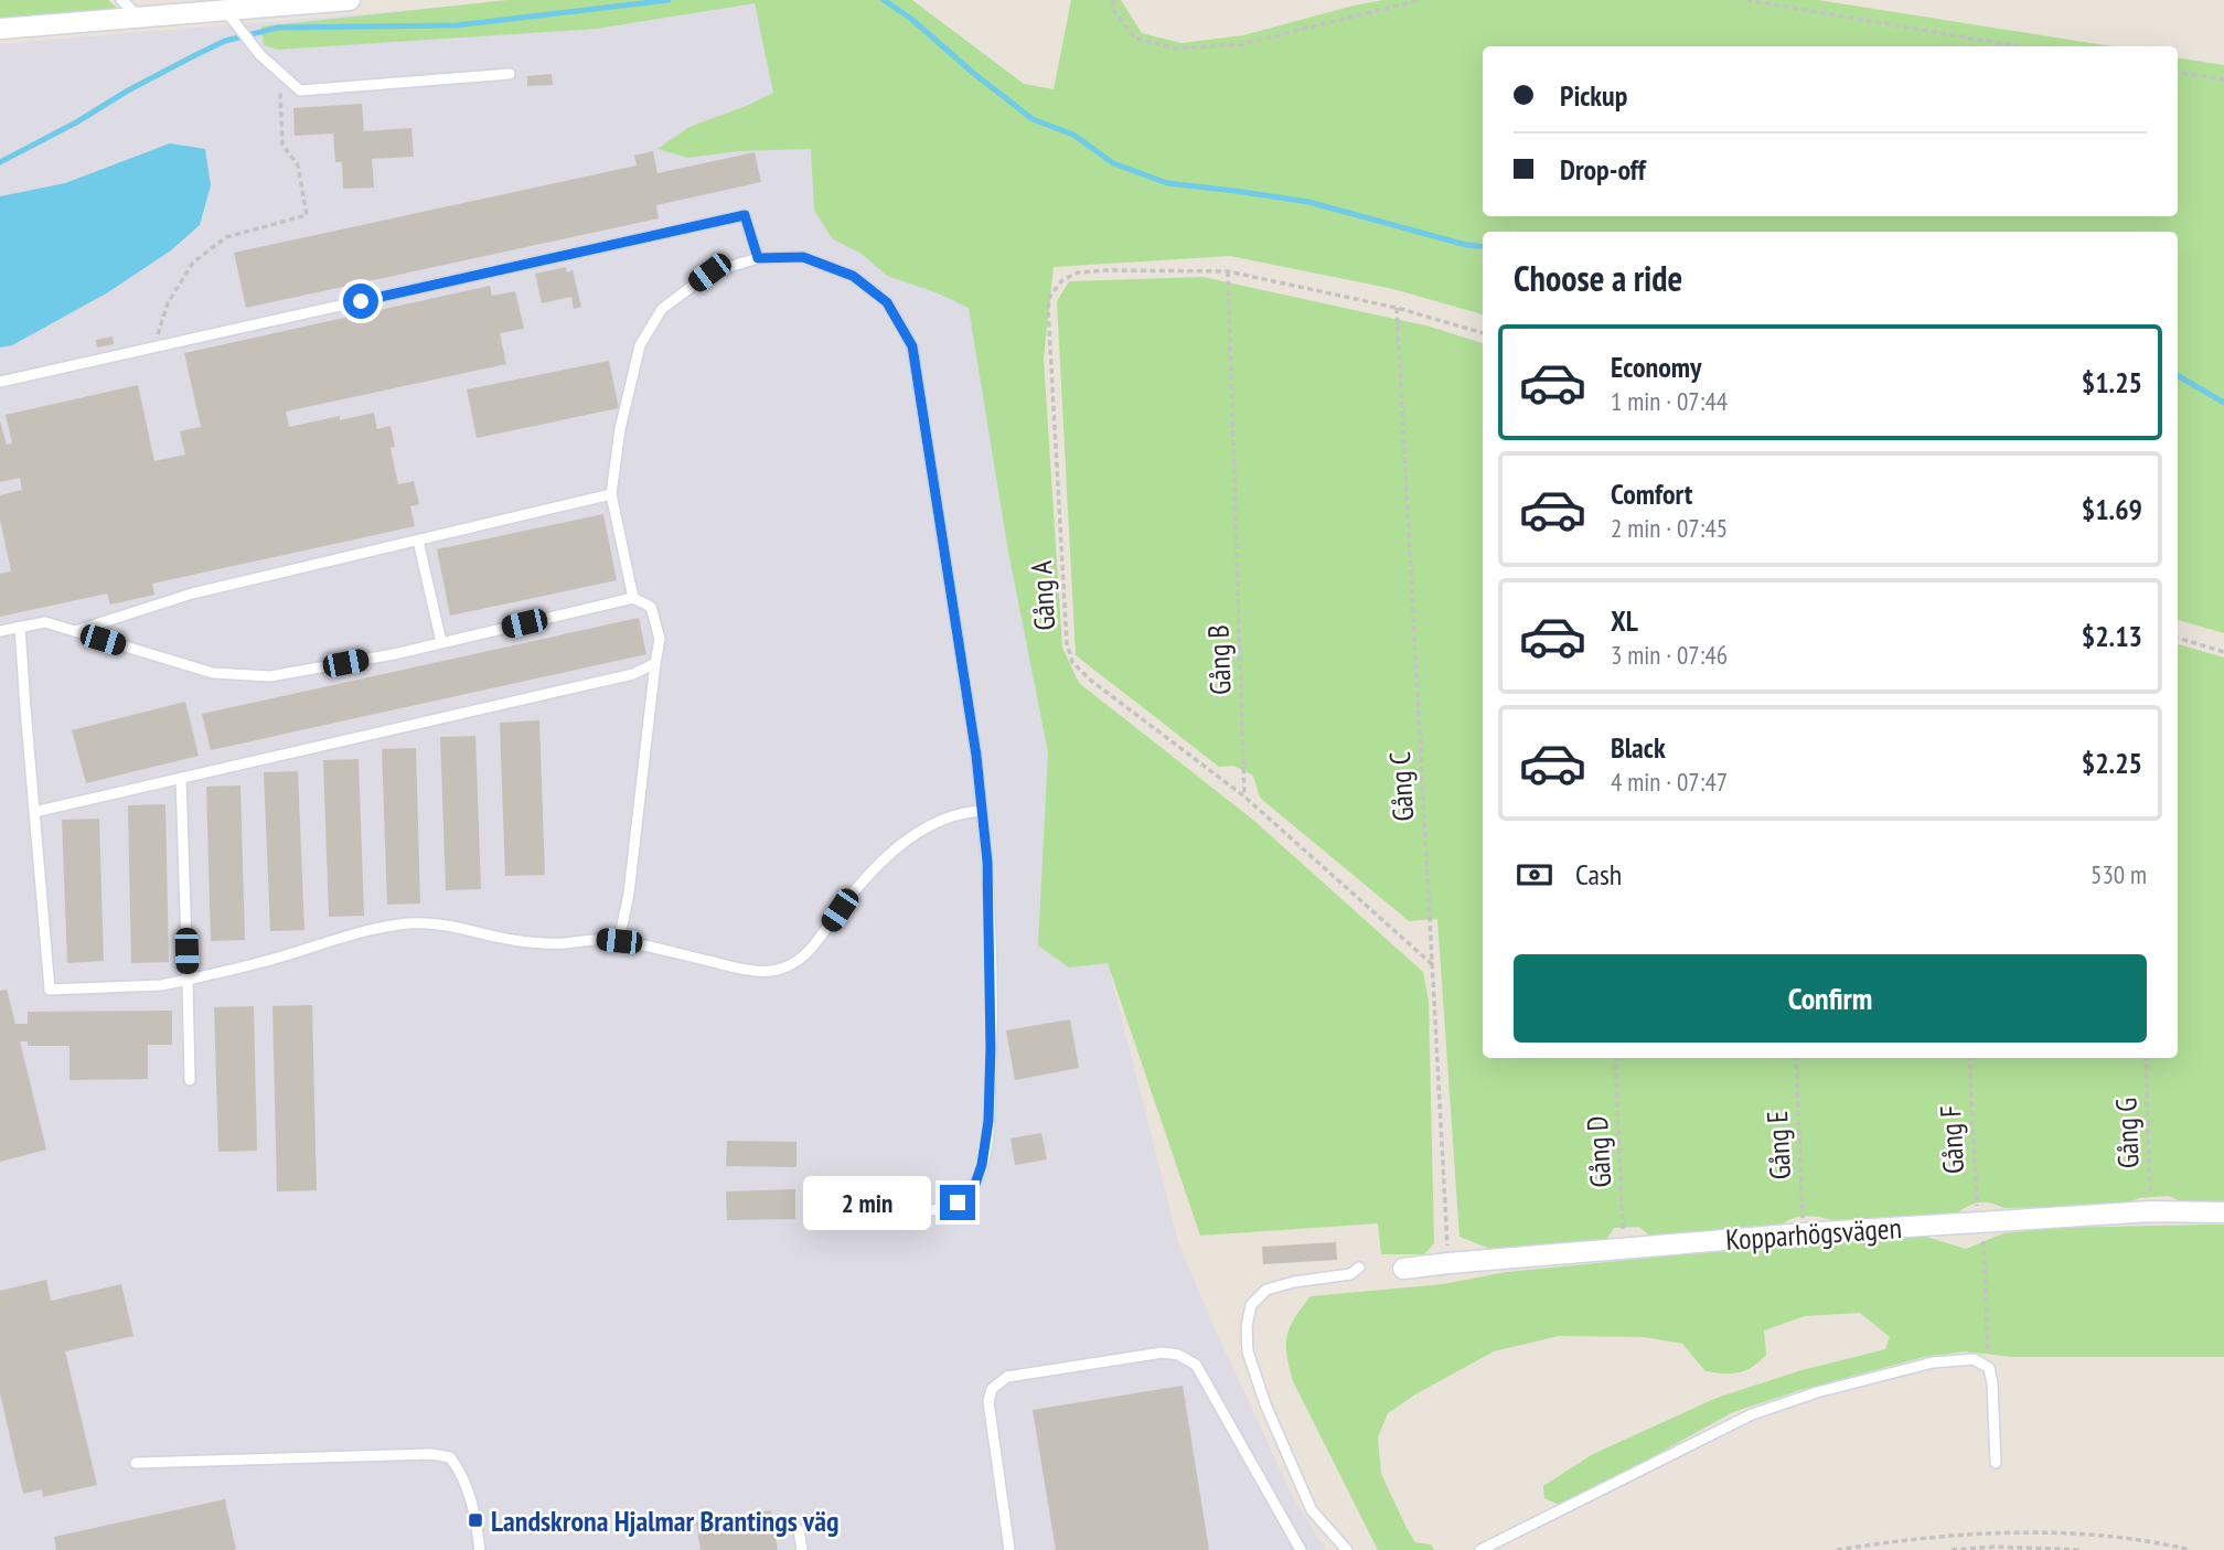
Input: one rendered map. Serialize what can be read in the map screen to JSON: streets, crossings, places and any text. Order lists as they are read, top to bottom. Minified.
{"streets":{"street":["Kopparhögsvägen"],"path":["Gång A","Gång B","Gång C","Gång G","Gång F","Gång E","Gång D"]},"crossings":[["Gång A","Gång B"],["Gång C","Kopparhögsvägen"],["Gång G","Kopparhögsvägen"],["Gång F","Kopparhögsvägen"],["Gång E","Kopparhögsvägen"],["Gång D","Kopparhögsvägen"]],"places":{"transit":["Landskrona Hjalmar Brantings väg"]},"page":{"banner":["Pickup","Drop-off"],"heading":"Choose a ride","list":[{"name":"Economy","note":"1 min · 07:44","value":"$1.25"},{"name":"Comfort","note":"2 min · 07:45","value":"$1.69"},{"name":"XL","note":"3 min · 07:46","value":"$2.13"},{"name":"Black","note":"4 min · 07:47","value":"$2.25"}],"pay":["Cash","530 m"],"buttons":"Confirm","bubble":"2 min"}}
